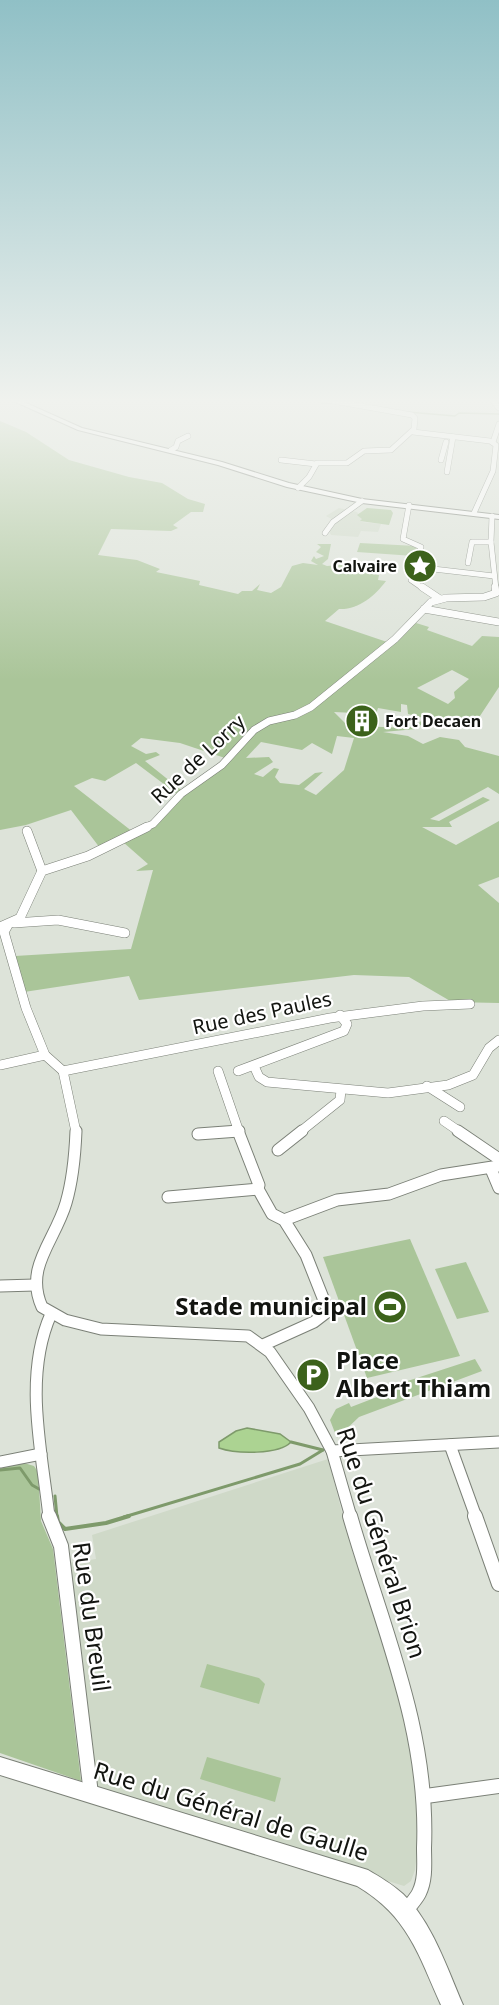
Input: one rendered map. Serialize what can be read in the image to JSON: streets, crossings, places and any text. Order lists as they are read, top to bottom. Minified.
{"streets":{"street":["Rue de Lorry","Rue des Paules","Rue du Général Brion","Rue du Breuil","Rue du Général de Gaulle"]},"crossings":[["Rue du Général Brion","Rue du Breuil"],["Rue du Général Brion","Rue du Général de Gaulle"],["Rue du Breuil","Rue du Général de Gaulle"]],"places":{"place":["Calvaire"],"building":["Fort Decaen"],"sports":["Stade municipal"],"parking":["Place Albert Thiam"]}}
